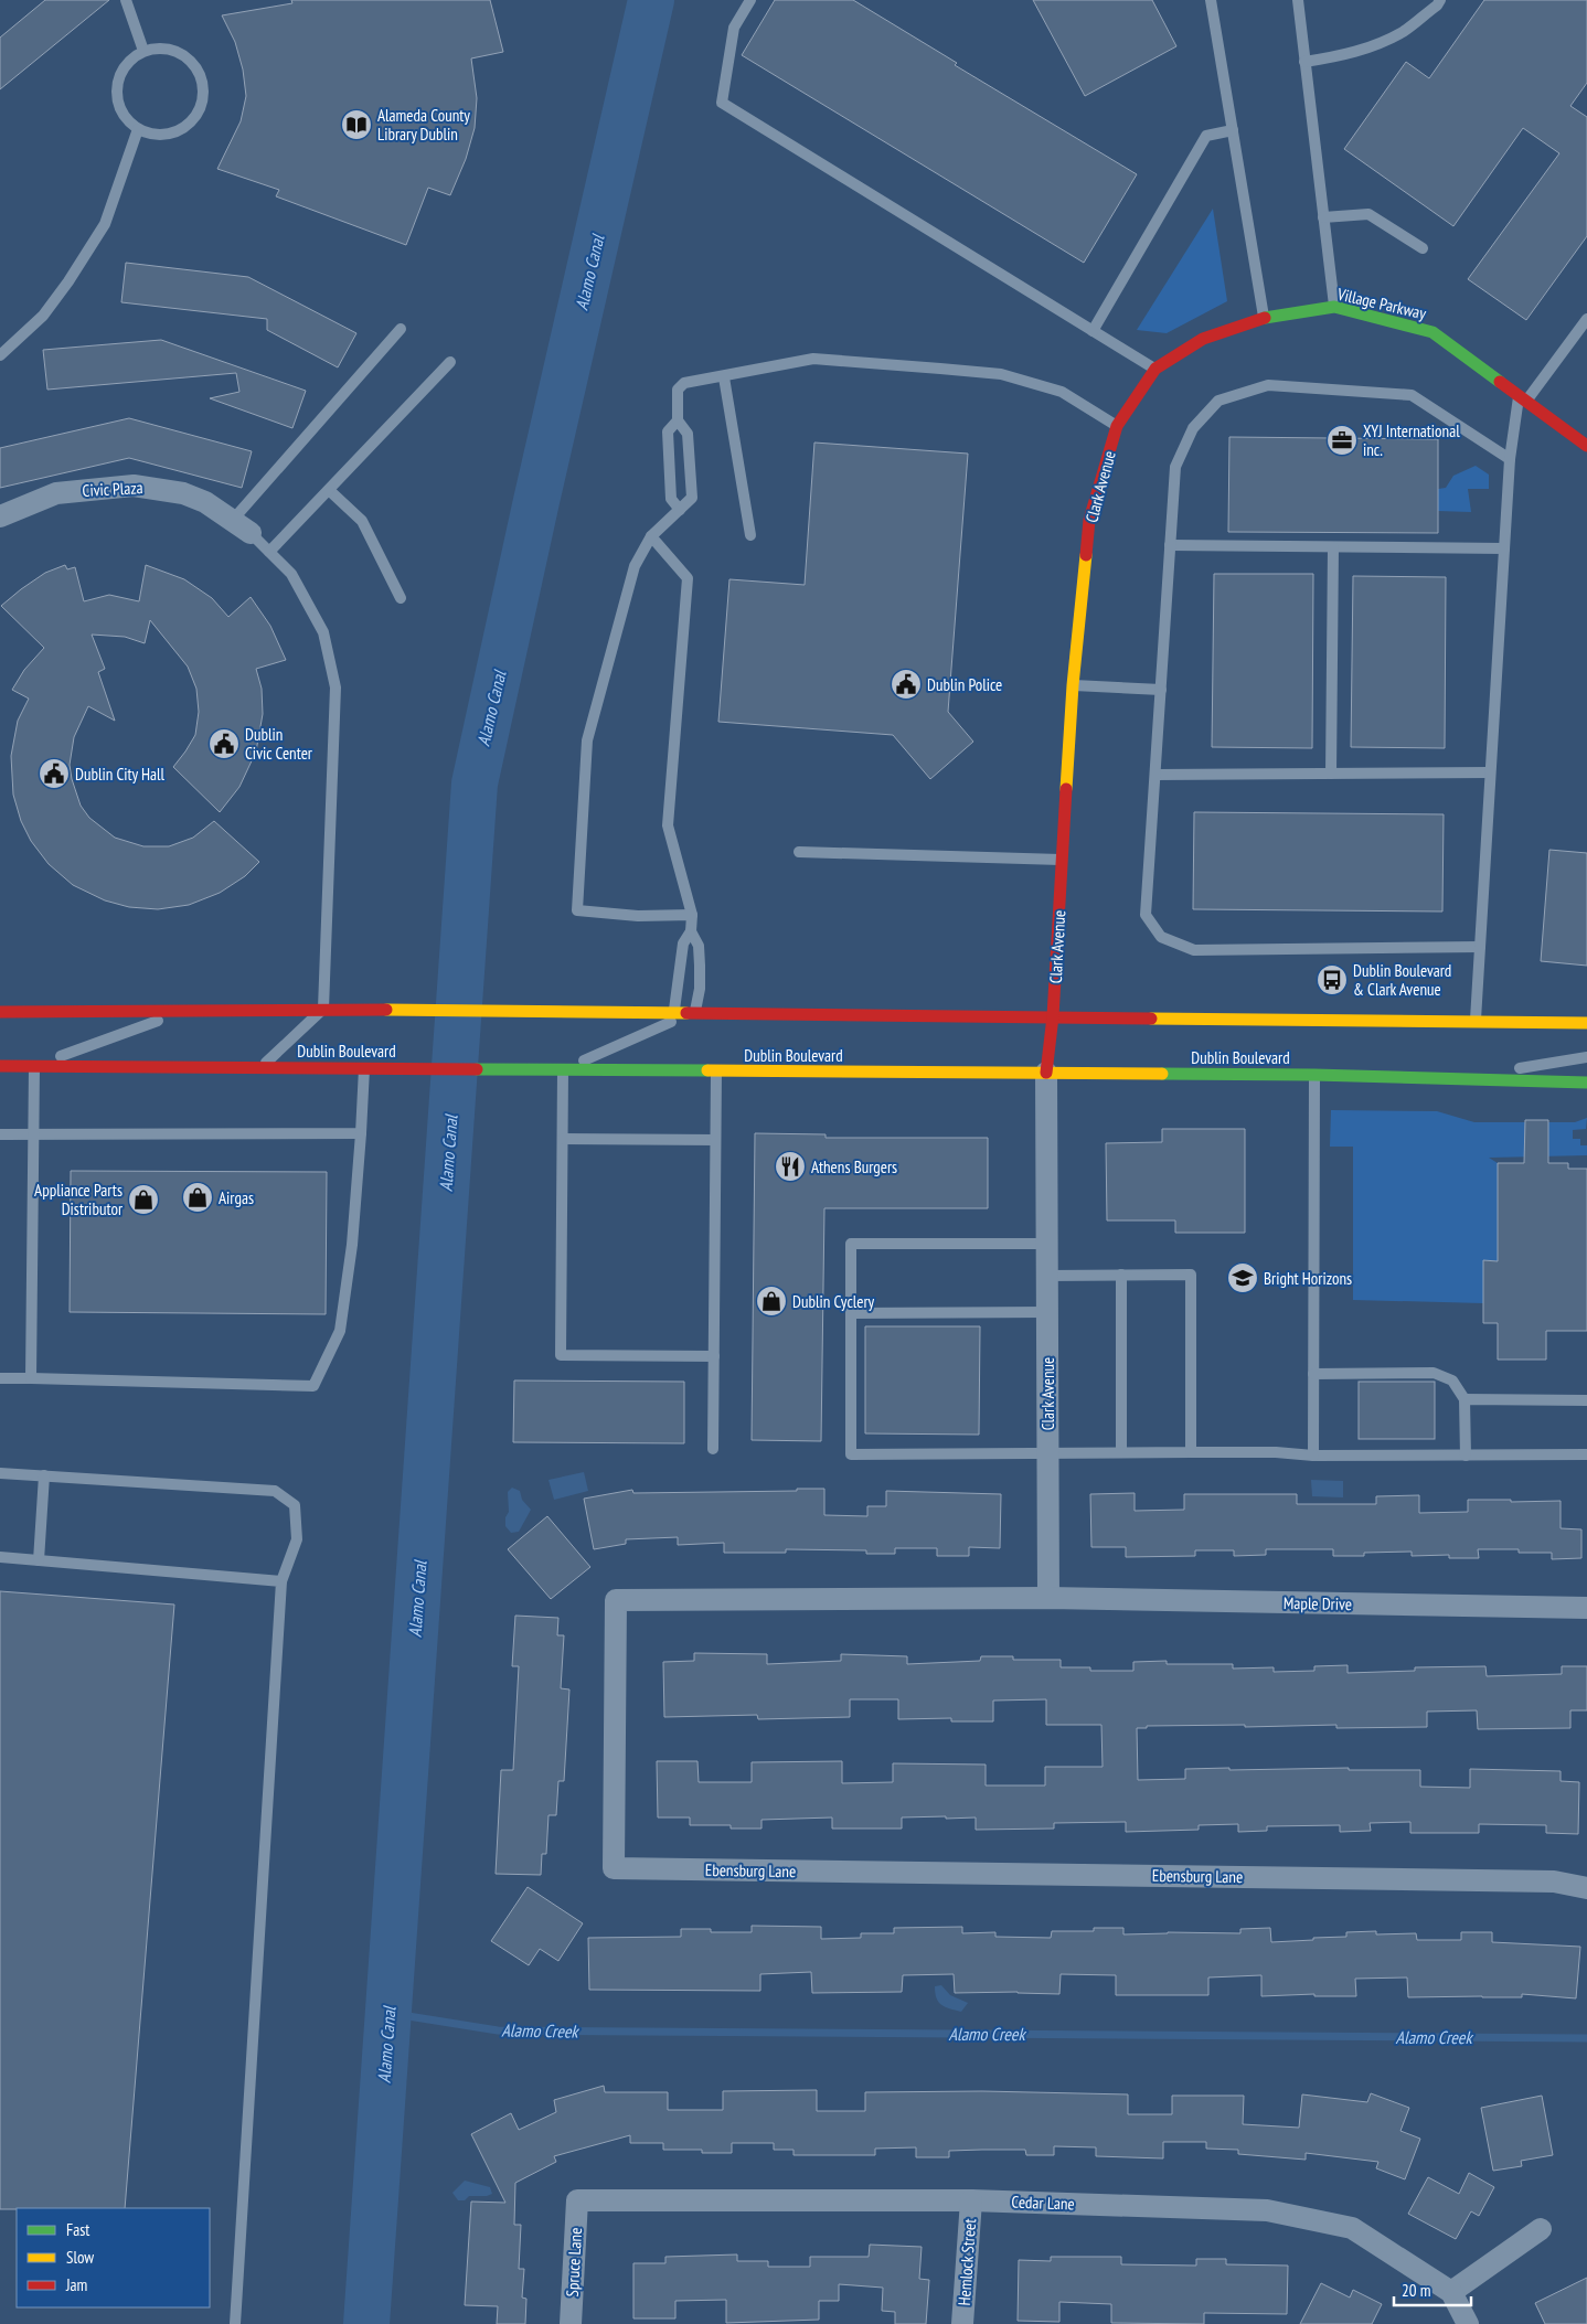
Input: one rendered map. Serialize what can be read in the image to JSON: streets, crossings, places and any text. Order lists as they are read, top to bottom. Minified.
{"streets":{"main road":["Village Parkway","Clark Avenue","Dublin Boulevard"],"street":["Civic Plaza","Maple Drive","Ebensburg Lane","Cedar Lane","Spruce Lane","Hemlock Street"]},"crossings":[["Village Parkway","Clark Avenue"],["Clark Avenue","Dublin Boulevard"],["Clark Avenue","Maple Drive"],["Clark Avenue","Ebensburg Lane"],["Maple Drive","Ebensburg Lane"],["Cedar Lane","Spruce Lane"],["Cedar Lane","Hemlock Street"]],"water":["Alamo Canal","Alamo Creek"],"places":{"library":["Alameda County Library Dublin"],"office":["XYJ International inc."],"public building":["Dublin Police","Dublin Civic Center","Dublin City Hall"],"bus stop":["Dublin Boulevard & Clark Avenue"],"restaurant":["Athens Burgers"],"shop":["Airgas","Appliance Parts Distributor","Dublin Cyclery"],"school or university":["Bright Horizons"]},"legend":["Fast","Slow","Jam"],"scale_bar":"20 m"}
